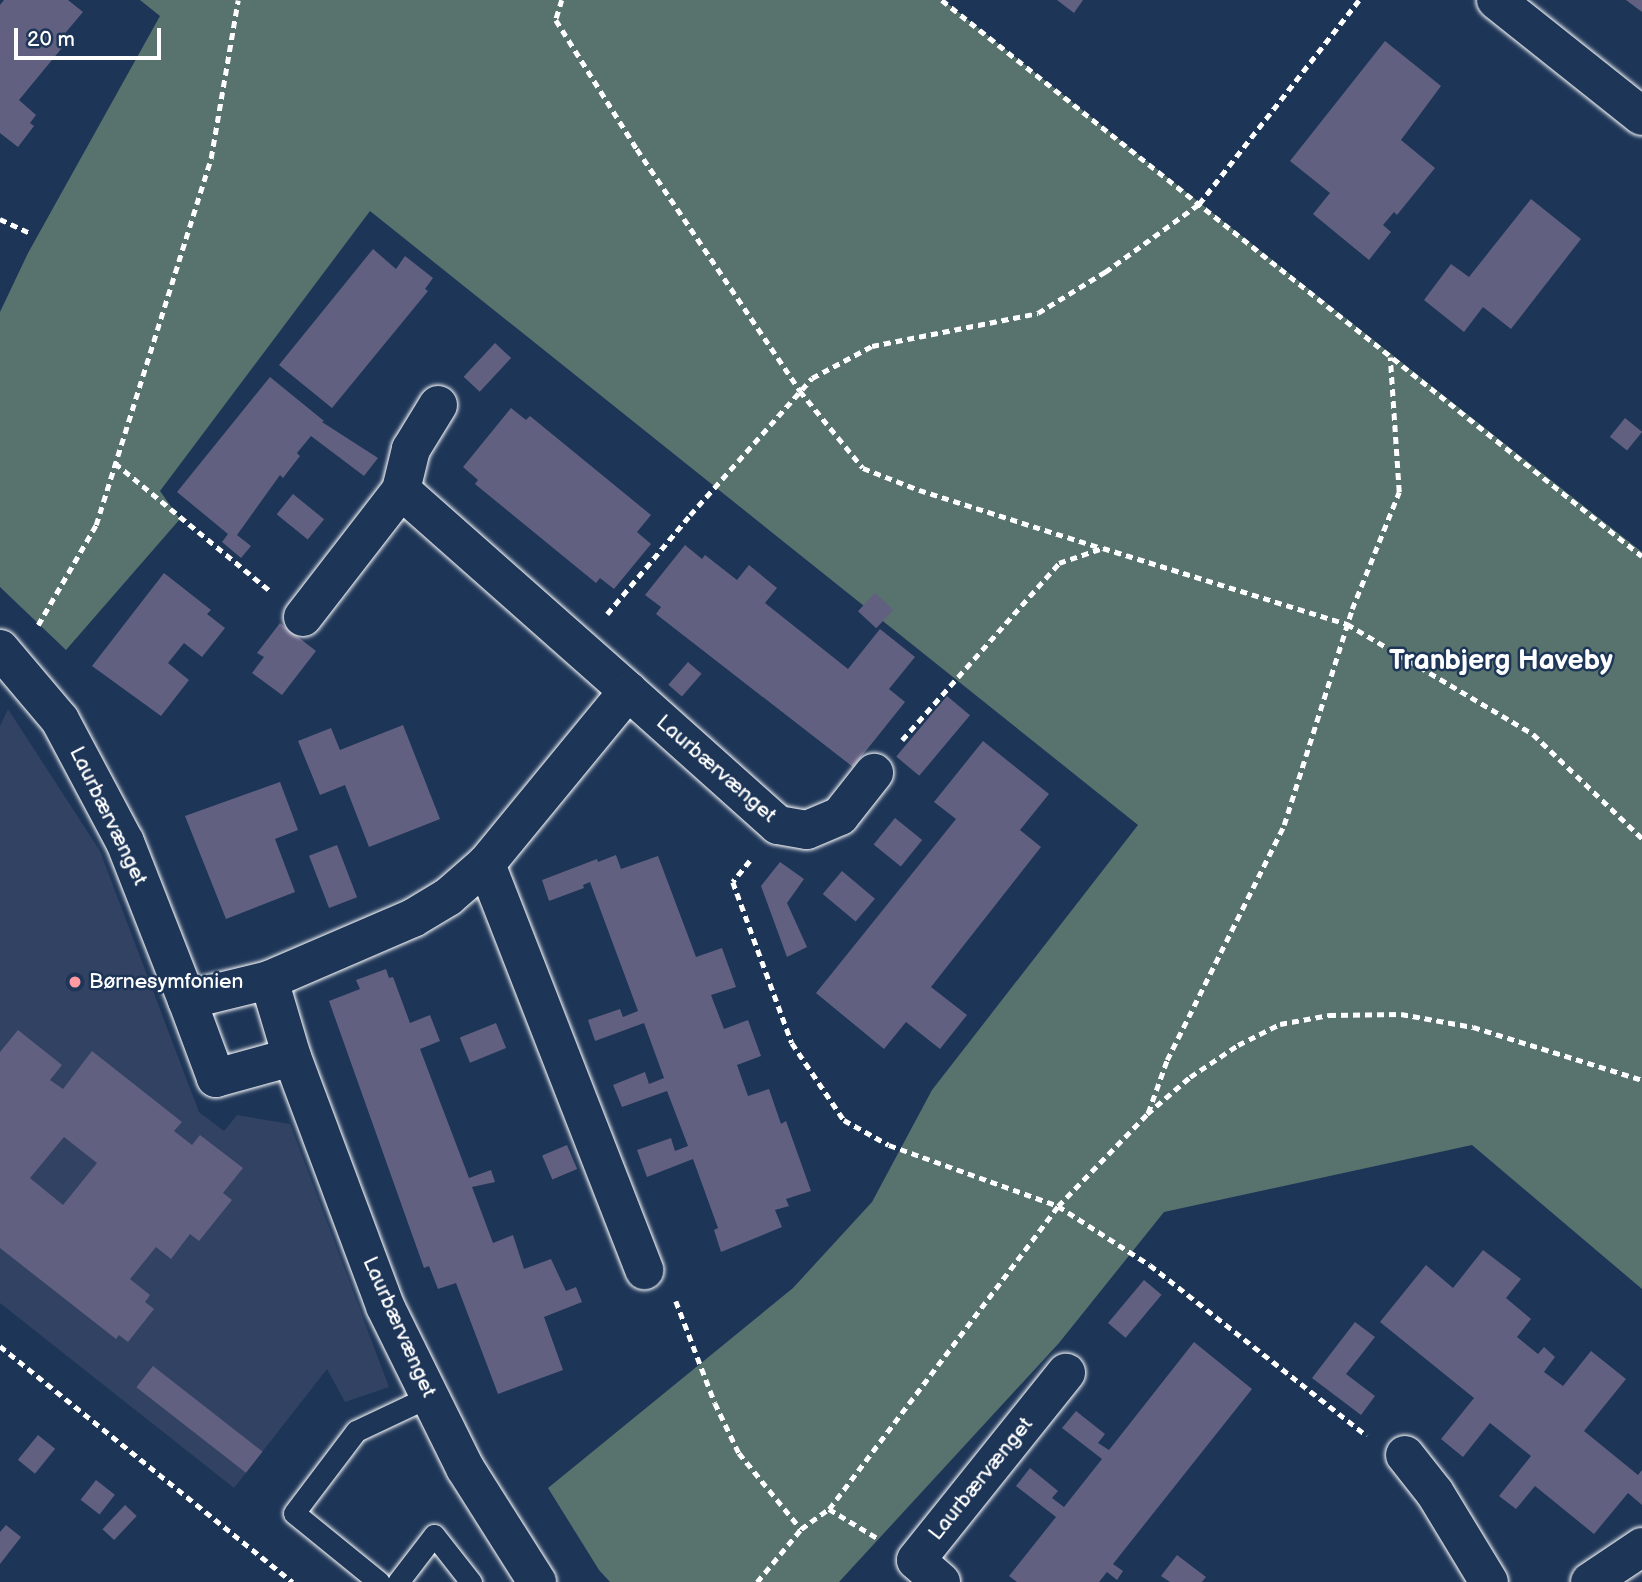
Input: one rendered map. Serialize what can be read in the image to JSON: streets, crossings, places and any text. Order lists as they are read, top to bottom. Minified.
{"streets":{"street":["Laurbærvænget"]},"districts":["Tranbjerg Haveby"],"places":["Børnesymfonien"],"scale_bar":"20 m"}
